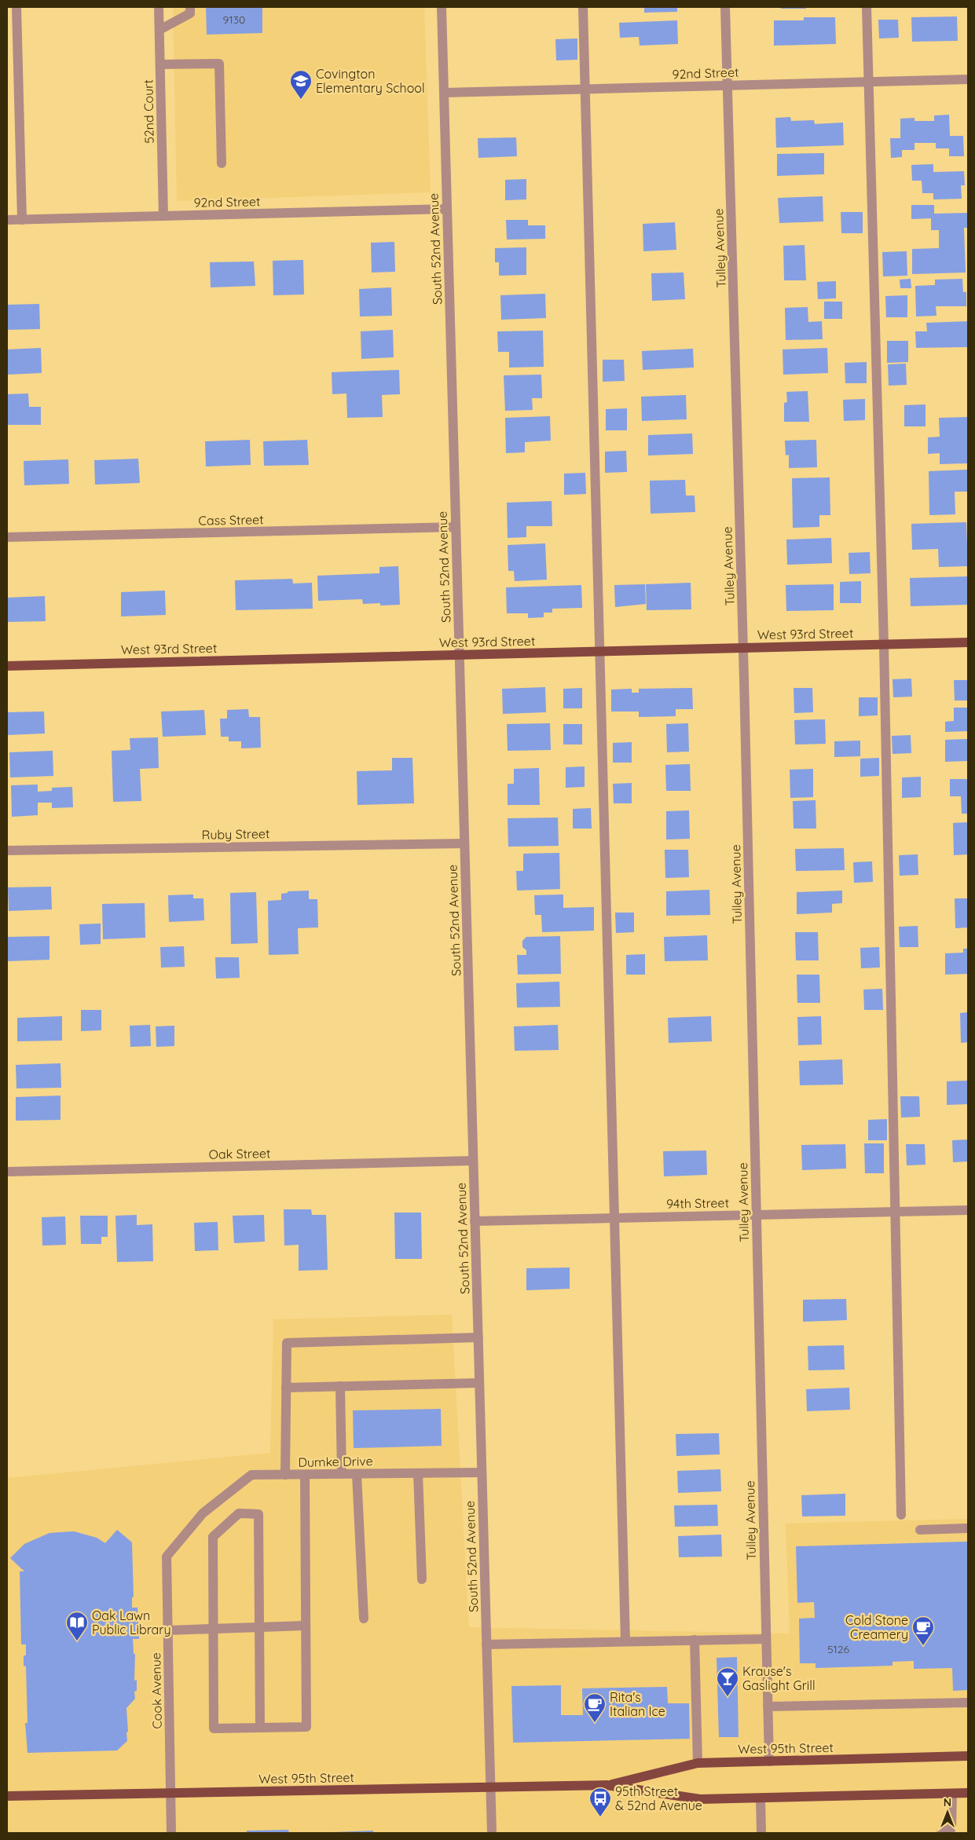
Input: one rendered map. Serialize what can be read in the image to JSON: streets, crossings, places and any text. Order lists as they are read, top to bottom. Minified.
{"streets":{"main road":["West 93rd Street","West 95th Street"],"street":["92nd Street","52nd Court","Tulley Avenue","South 52nd Avenue","Cass Street","Ruby Street","Oak Street","94th Street","Dumke Drive","Cook Avenue"]},"crossings":[["92nd Street","52nd Court"],["92nd Street","Tulley Avenue"],["92nd Street","South 52nd Avenue"],["Tulley Avenue","West 93rd Street"],["Tulley Avenue","94th Street"],["Tulley Avenue","West 95th Street"],["South 52nd Avenue","Cass Street"],["South 52nd Avenue","West 93rd Street"],["South 52nd Avenue","Ruby Street"],["South 52nd Avenue","Oak Street"],["South 52nd Avenue","94th Street"],["South 52nd Avenue","Dumke Drive"],["South 52nd Avenue","West 95th Street"],["Dumke Drive","Cook Avenue"],["Cook Avenue","West 95th Street"]],"places":{"school or university":["Covington Elementary School"],"library":["Oak Lawn Public Library"],"cafe":["Cold Stone Creamery","Rita's Italian Ice"],"bar":["Krause's Gaslight Grill"],"bus stop":["95th Street & 52nd Avenue"]},"house_numbers":["9130","5126"],"north":"top"}
